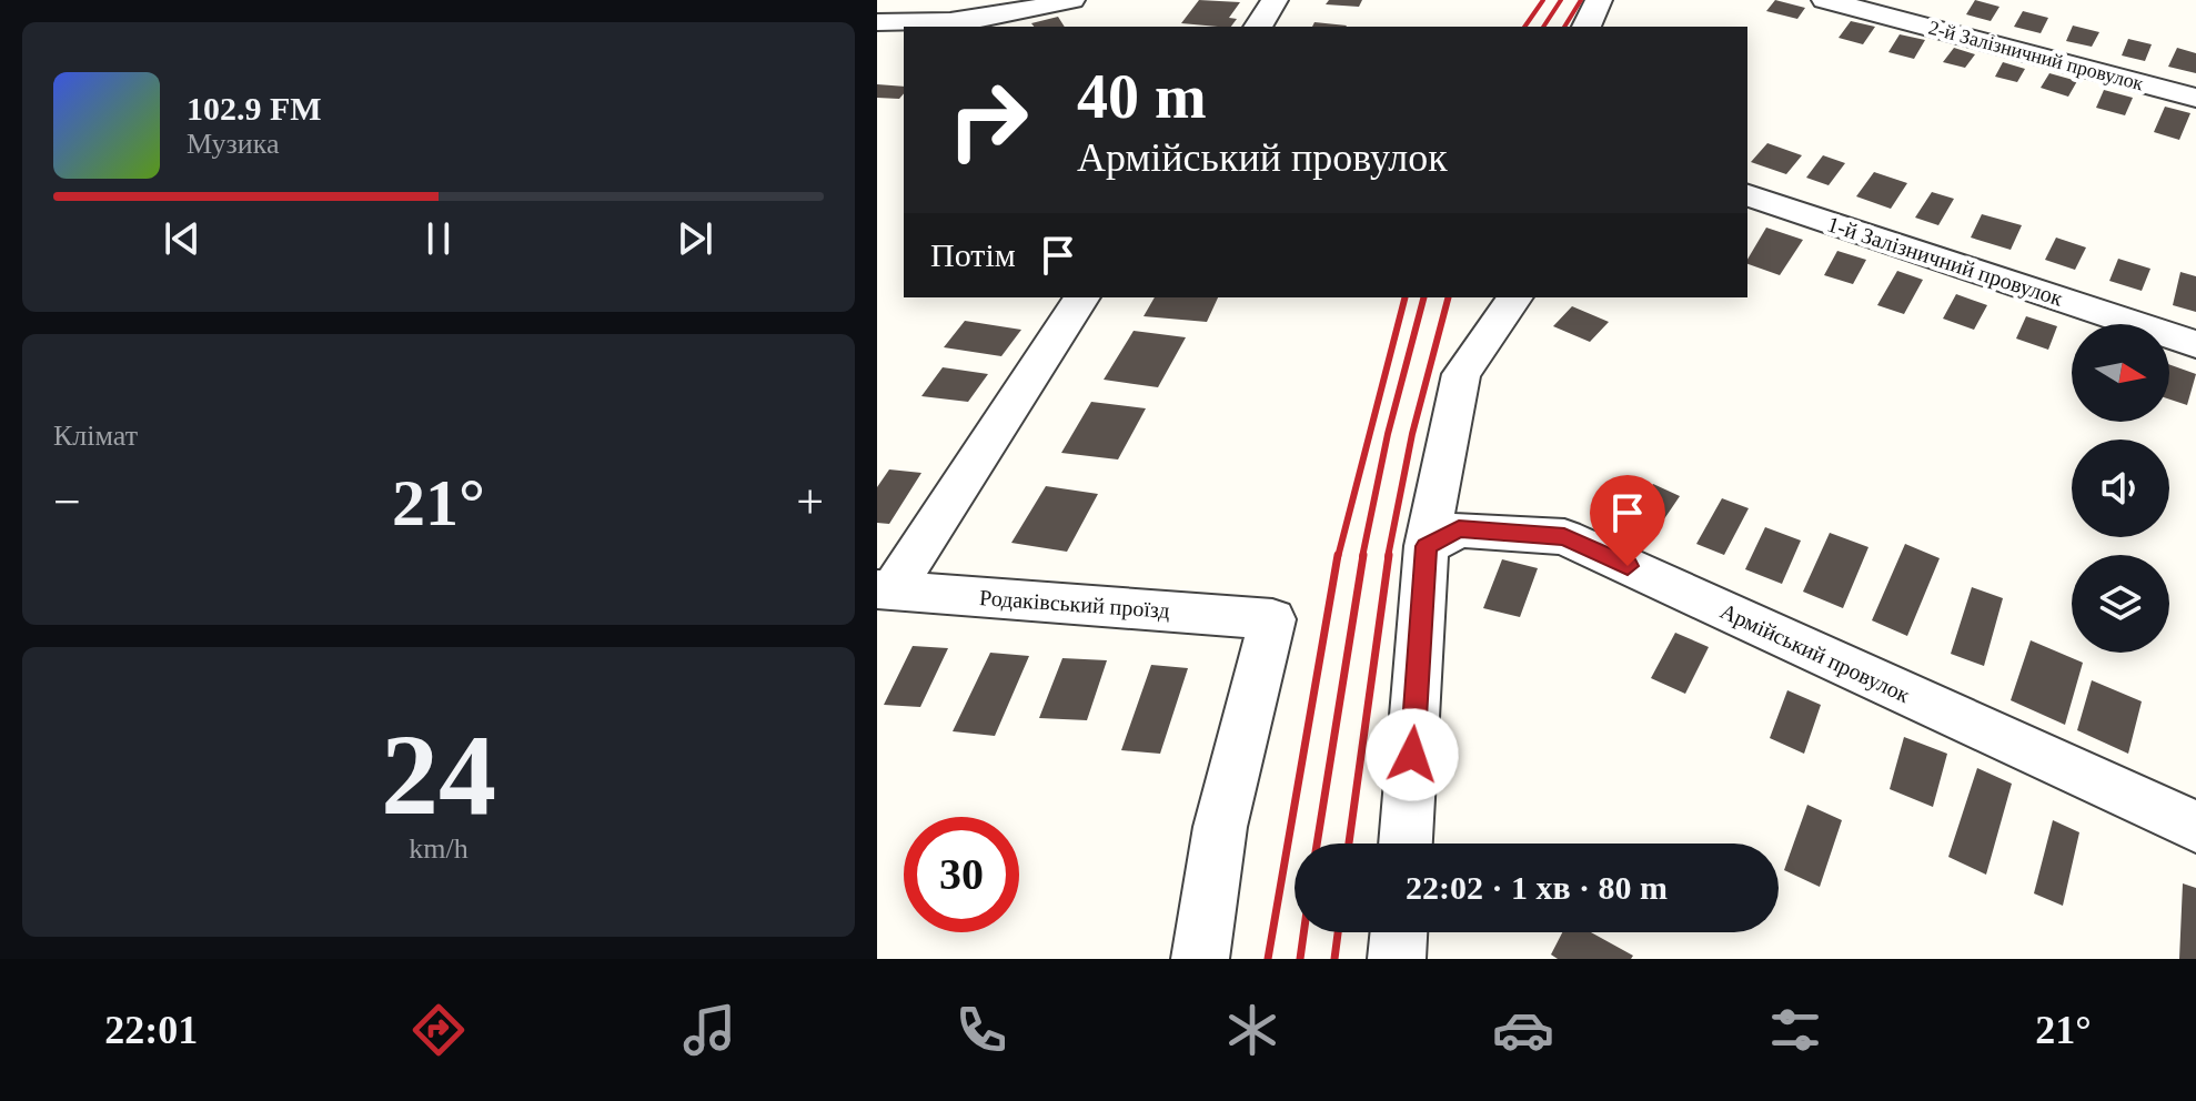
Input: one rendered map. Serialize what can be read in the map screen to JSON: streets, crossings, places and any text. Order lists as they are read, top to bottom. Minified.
{"streets":{"street":["2-й Залізничний провулок","1-й Залізничний провулок","Родаківський проїзд","Армійський провулок"]},"north":"right","page":{"turn":["40 m","Армійський провулок"],"song":["102.9 FM","Музика"],"then":"Потім","tile":["Клімат",["24","km/h"]],"heat":["−","21°","+"],"limit":"30","trip":"22:02 · 1 хв · 80 m","tabs":["22:01","21°"]}}
